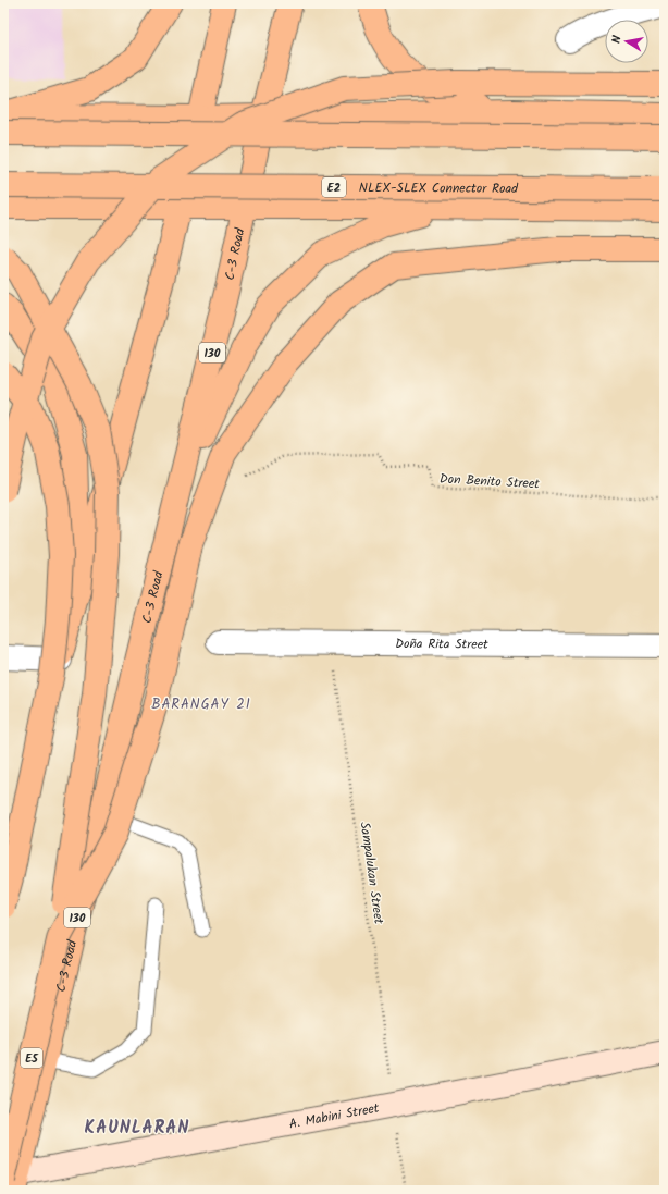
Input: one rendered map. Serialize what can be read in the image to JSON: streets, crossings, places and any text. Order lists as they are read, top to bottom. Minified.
{"streets":{"main road":["E2","NLEX-SLEX Connector Road","C-3 Road","130","E5","A. Mabini Street"],"street":["Doña Rita Street"],"path":["Don Benito Street","Sampalukan Street"]},"crossings":[["C-3 Road","E5"],["C-3 Road","A. Mabini Street"],["Doña Rita Street","Sampalukan Street"],["Sampalukan Street","A. Mabini Street"],["E5","A. Mabini Street"]],"districts":["BARANGAY 21","KAUNLARAN"],"north":"left"}
